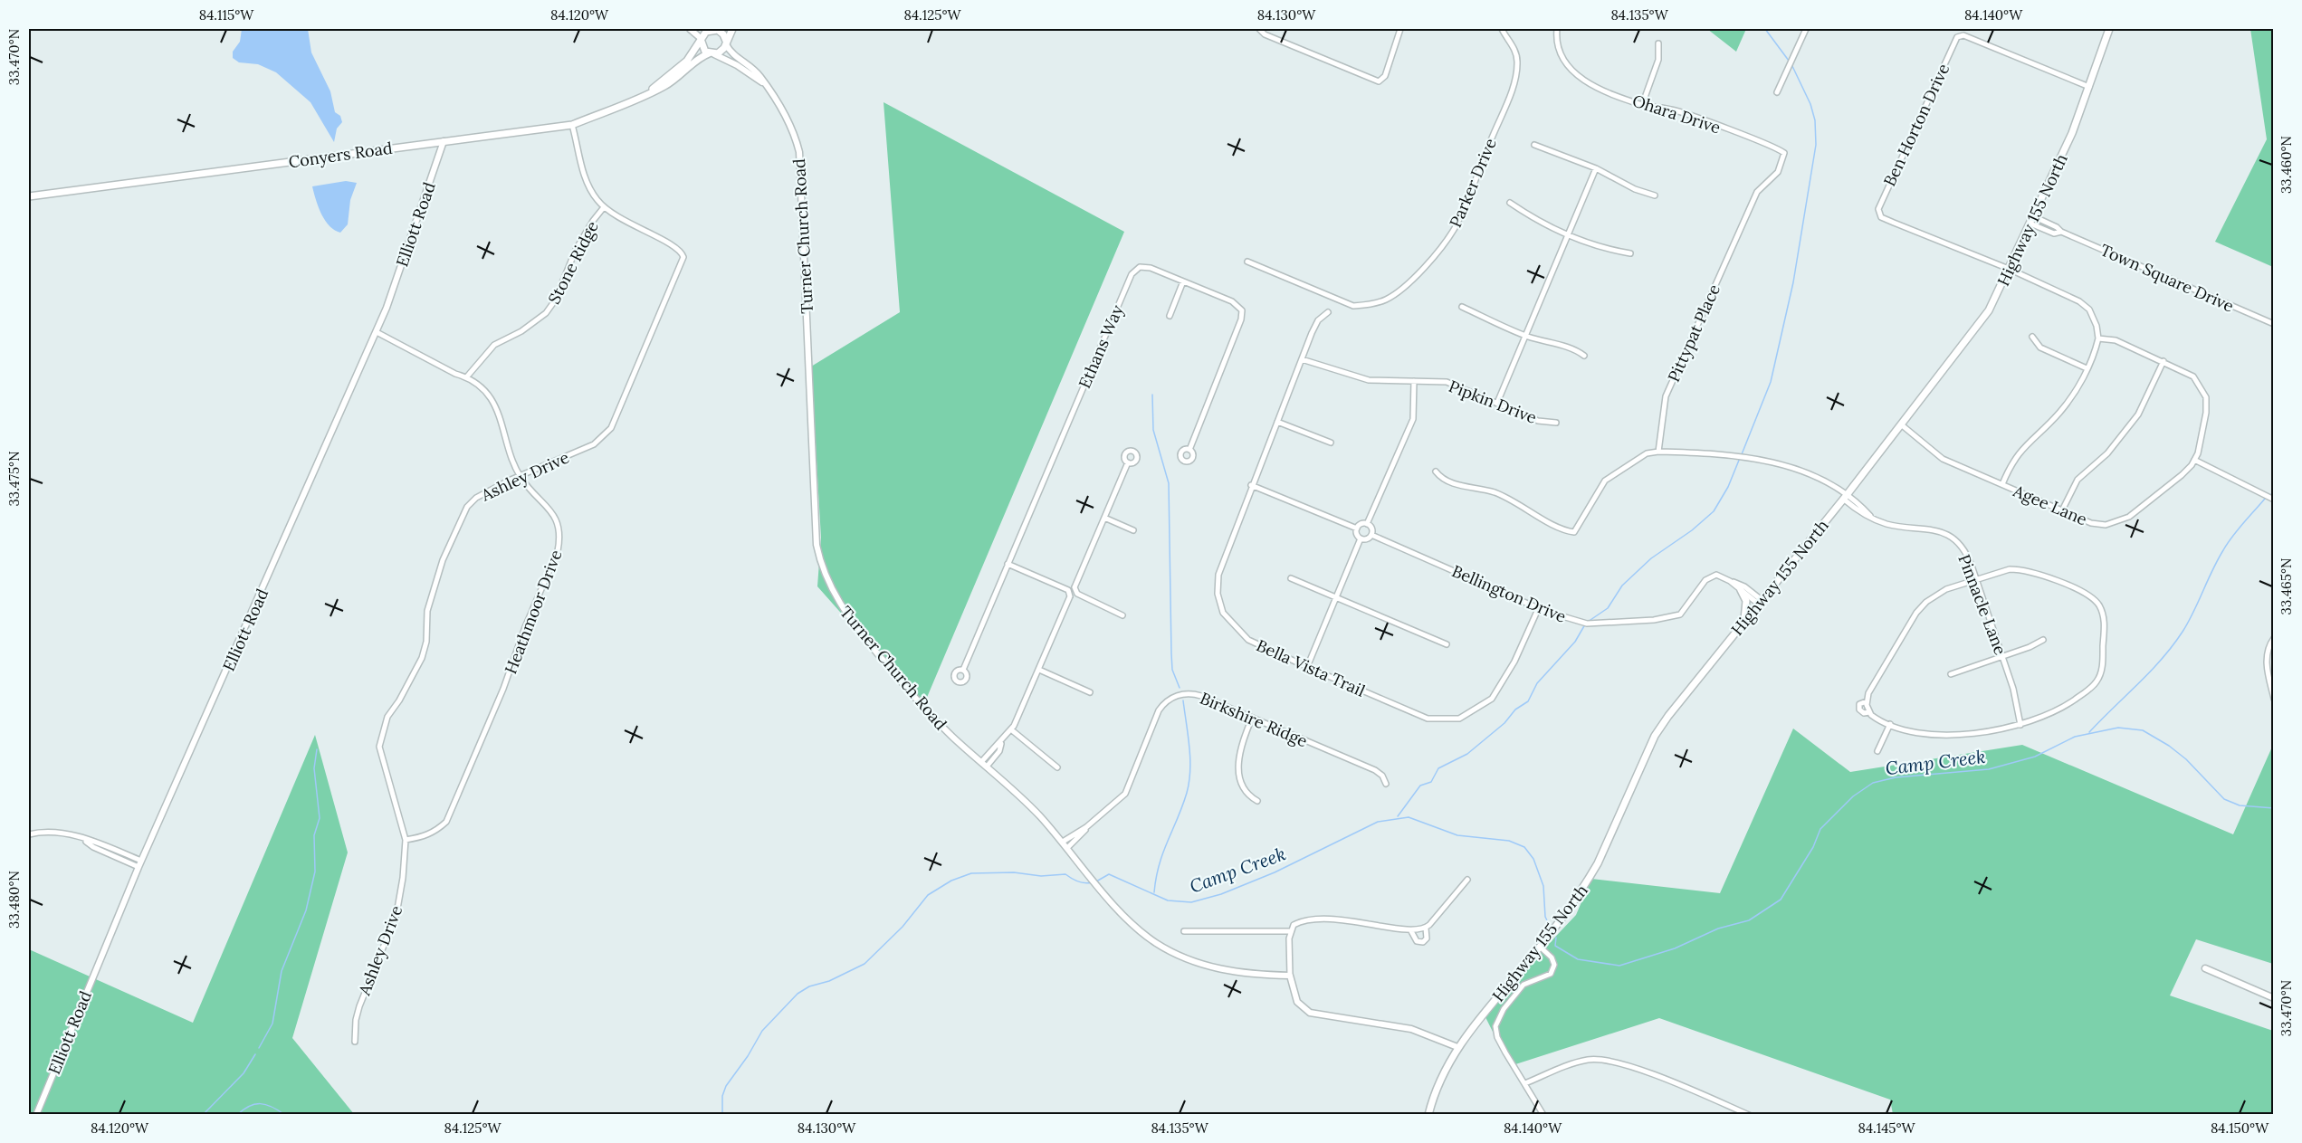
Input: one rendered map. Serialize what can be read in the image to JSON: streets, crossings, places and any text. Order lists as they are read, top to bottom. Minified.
{"streets":{"main road":["Conyers Road","Highway 155 North"],"street":["Ohara Drive","Ben Horton Drive","Parker Drive","Elliott Road","Turner Church Road","Stone Ridge","Town Square Drive","Pittypat Place","Ethans Way","Pipkin Drive","Ashley Drive","Agee Lane","Bellington Drive","Pinnacle Lane","Heathmoor Drive","Bella Vista Trail","Birkshire Ridge"]},"crossings":[["Ohara Drive","Pittypat Place"],["Ben Horton Drive","Highway 155 North"],["Conyers Road","Elliott Road"],["Conyers Road","Turner Church Road"],["Conyers Road","Ashley Drive"],["Highway 155 North","Town Square Drive"],["Highway 155 North","Agee Lane"],["Highway 155 North","Bellington Drive"],["Highway 155 North","Pinnacle Lane"],["Elliott Road","Heathmoor Drive"],["Turner Church Road","Birkshire Ridge"],["Stone Ridge","Ashley Drive"],["Stone Ridge","Heathmoor Drive"],["Pittypat Place","Pinnacle Lane"],["Pipkin Drive","Bella Vista Trail"],["Ashley Drive","Heathmoor Drive"],["Bellington Drive","Bella Vista Trail"]],"water":["Camp Creek"],"coordinates":["84.115°W","84.120°W","84.125°W","84.130°W","84.135°W","84.140°W","33.470°N","33.460°N","33.475°N","33.465°N","33.480°N","84.145°W","84.150°W"]}
